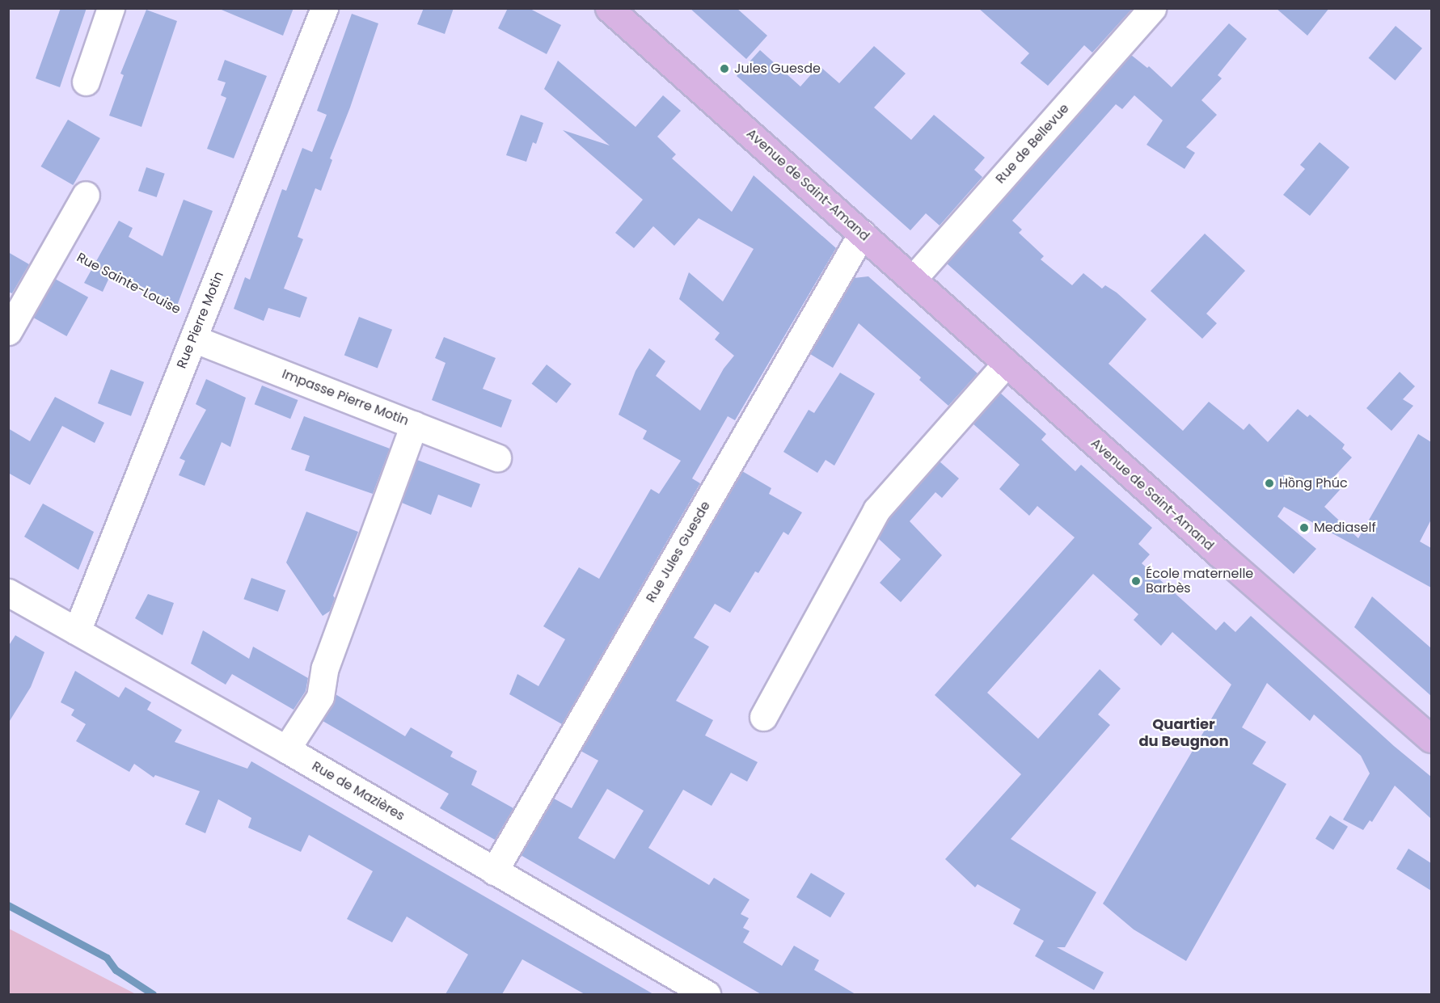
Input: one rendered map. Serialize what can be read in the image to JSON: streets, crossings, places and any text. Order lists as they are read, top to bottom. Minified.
{"streets":{"main road":["Avenue de Saint-Amand"],"street":["Rue de Bellevue","Rue Pierre Motin","Impasse Pierre Motin","Rue Jules Guesde","Rue de Mazières"],"path":["Rue Sainte-Louise"]},"crossings":[["Rue de Bellevue","Avenue de Saint-Amand"],["Avenue de Saint-Amand","Rue Jules Guesde"],["Rue Sainte-Louise","Rue Pierre Motin"],["Rue Sainte-Louise","Impasse Pierre Motin"],["Rue Pierre Motin","Impasse Pierre Motin"],["Rue Pierre Motin","Rue de Mazières"],["Rue Jules Guesde","Rue de Mazières"]],"districts":["Quartier du Beugnon"],"places":["Jules Guesde","Hồng Phúc","Mediaself","École maternelle Barbès"]}
